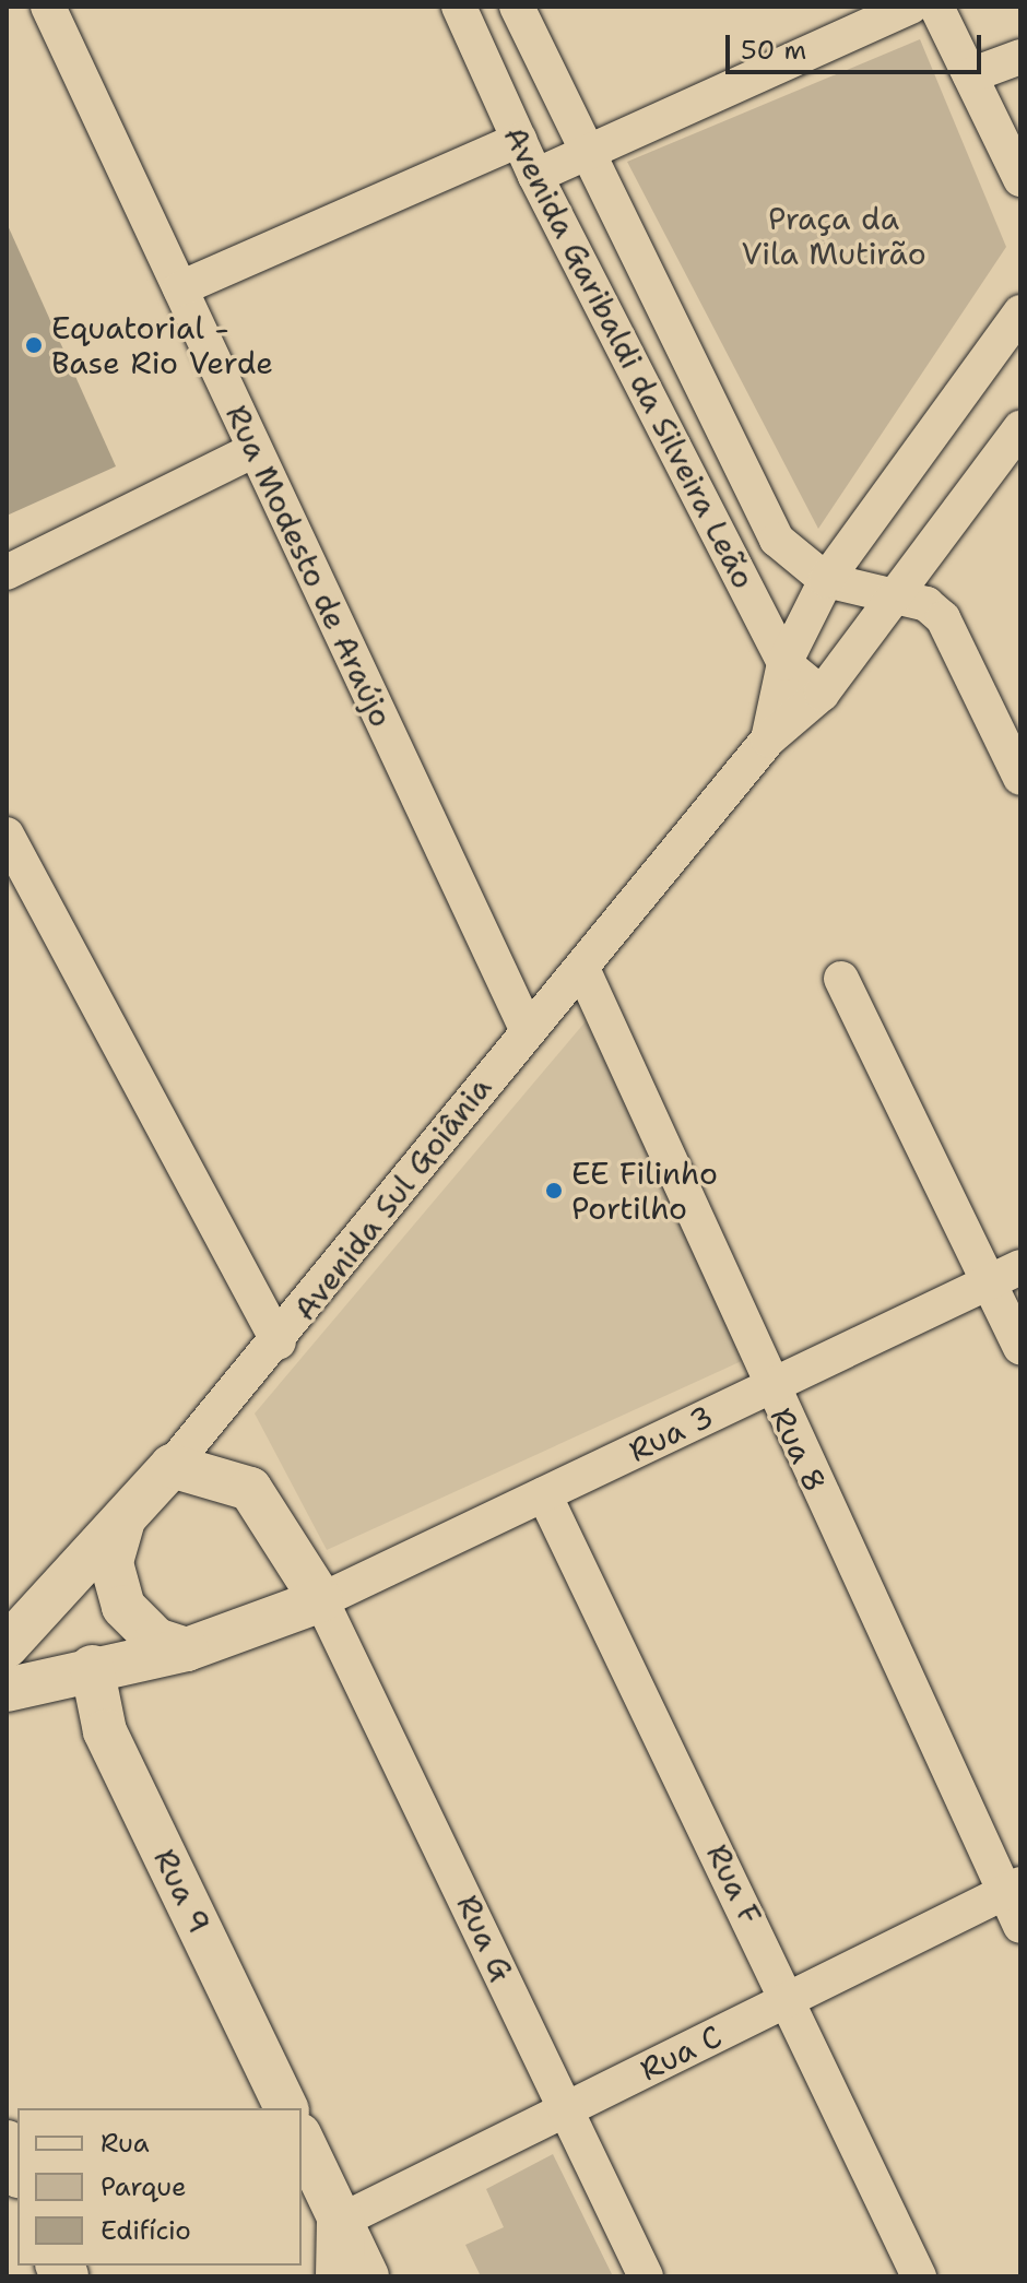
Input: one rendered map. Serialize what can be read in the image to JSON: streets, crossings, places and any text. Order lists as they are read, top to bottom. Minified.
{"streets":{"main road":["Avenida Sul Goiânia","Rua 9"],"street":["Avenida Garibaldi da Silveira Leão","Rua Modesto de Araújo","Rua 3","Rua 8","Rua F","Rua G","Rua C"]},"crossings":[["Avenida Garibaldi da Silveira Leão","Avenida Sul Goiânia"],["Rua Modesto de Araújo","Avenida Sul Goiânia"],["Avenida Sul Goiânia","Rua 3"],["Avenida Sul Goiânia","Rua 8"],["Avenida Sul Goiânia","Rua G"],["Rua 3","Rua 8"],["Rua 3","Rua F"],["Rua 3","Rua G"],["Rua 8","Rua C"],["Rua F","Rua C"],["Rua G","Rua C"]],"parks":["Praça da Vila Mutirão"],"places":["Equatorial - Base Rio Verde","EE Filinho Portilho"],"legend":["Rua","Parque","Edifício"],"scale_bar":"50 m"}
